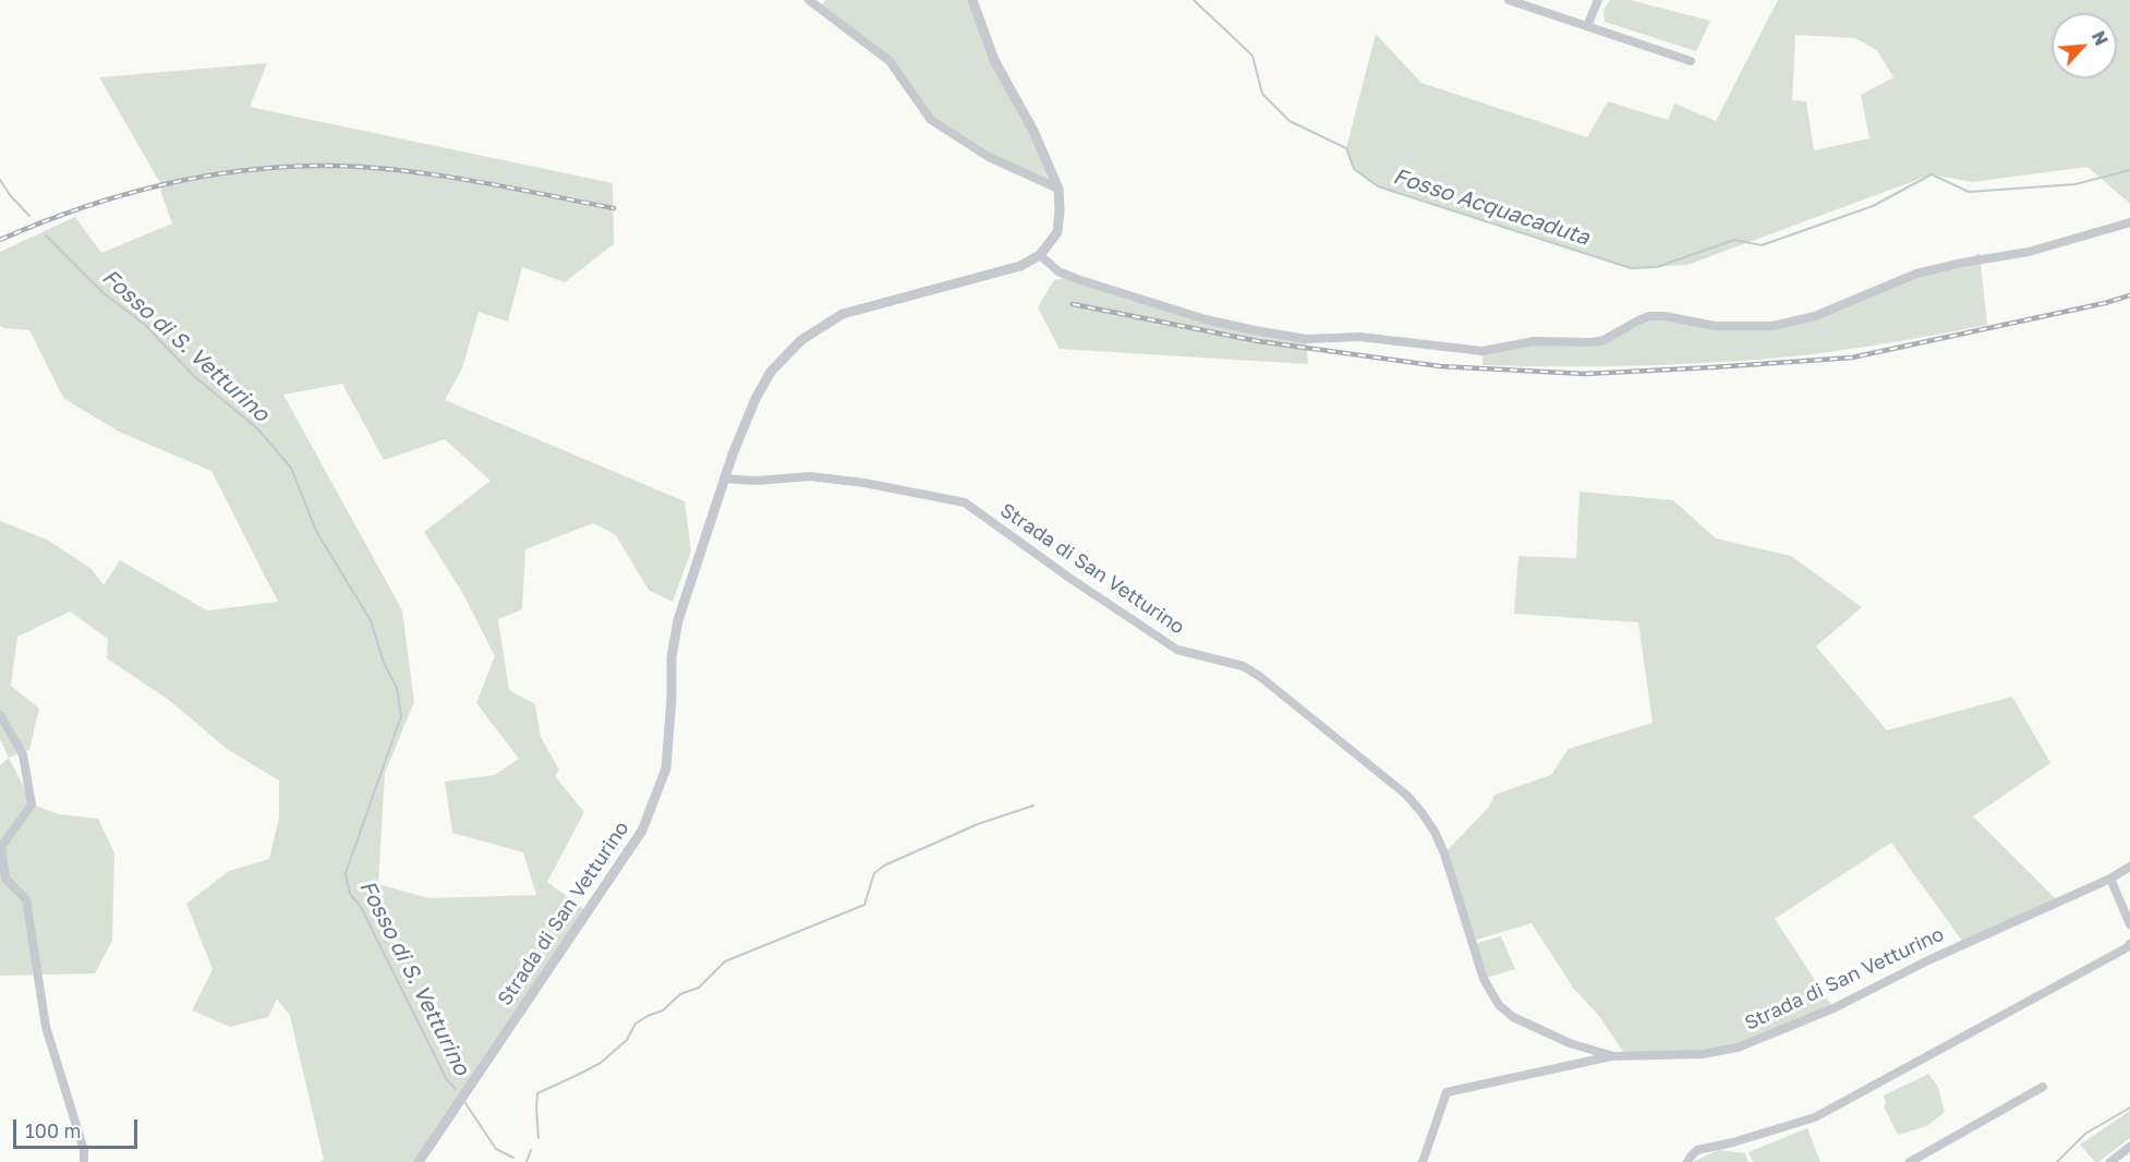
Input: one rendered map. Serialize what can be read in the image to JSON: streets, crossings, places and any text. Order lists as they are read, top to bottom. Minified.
{"streets":{"street":["Strada di San Vetturino"]},"water":["Fosso Acquacaduta","Fosso di S. Vetturino"],"scale_bar":"100 m","north":"top right"}
